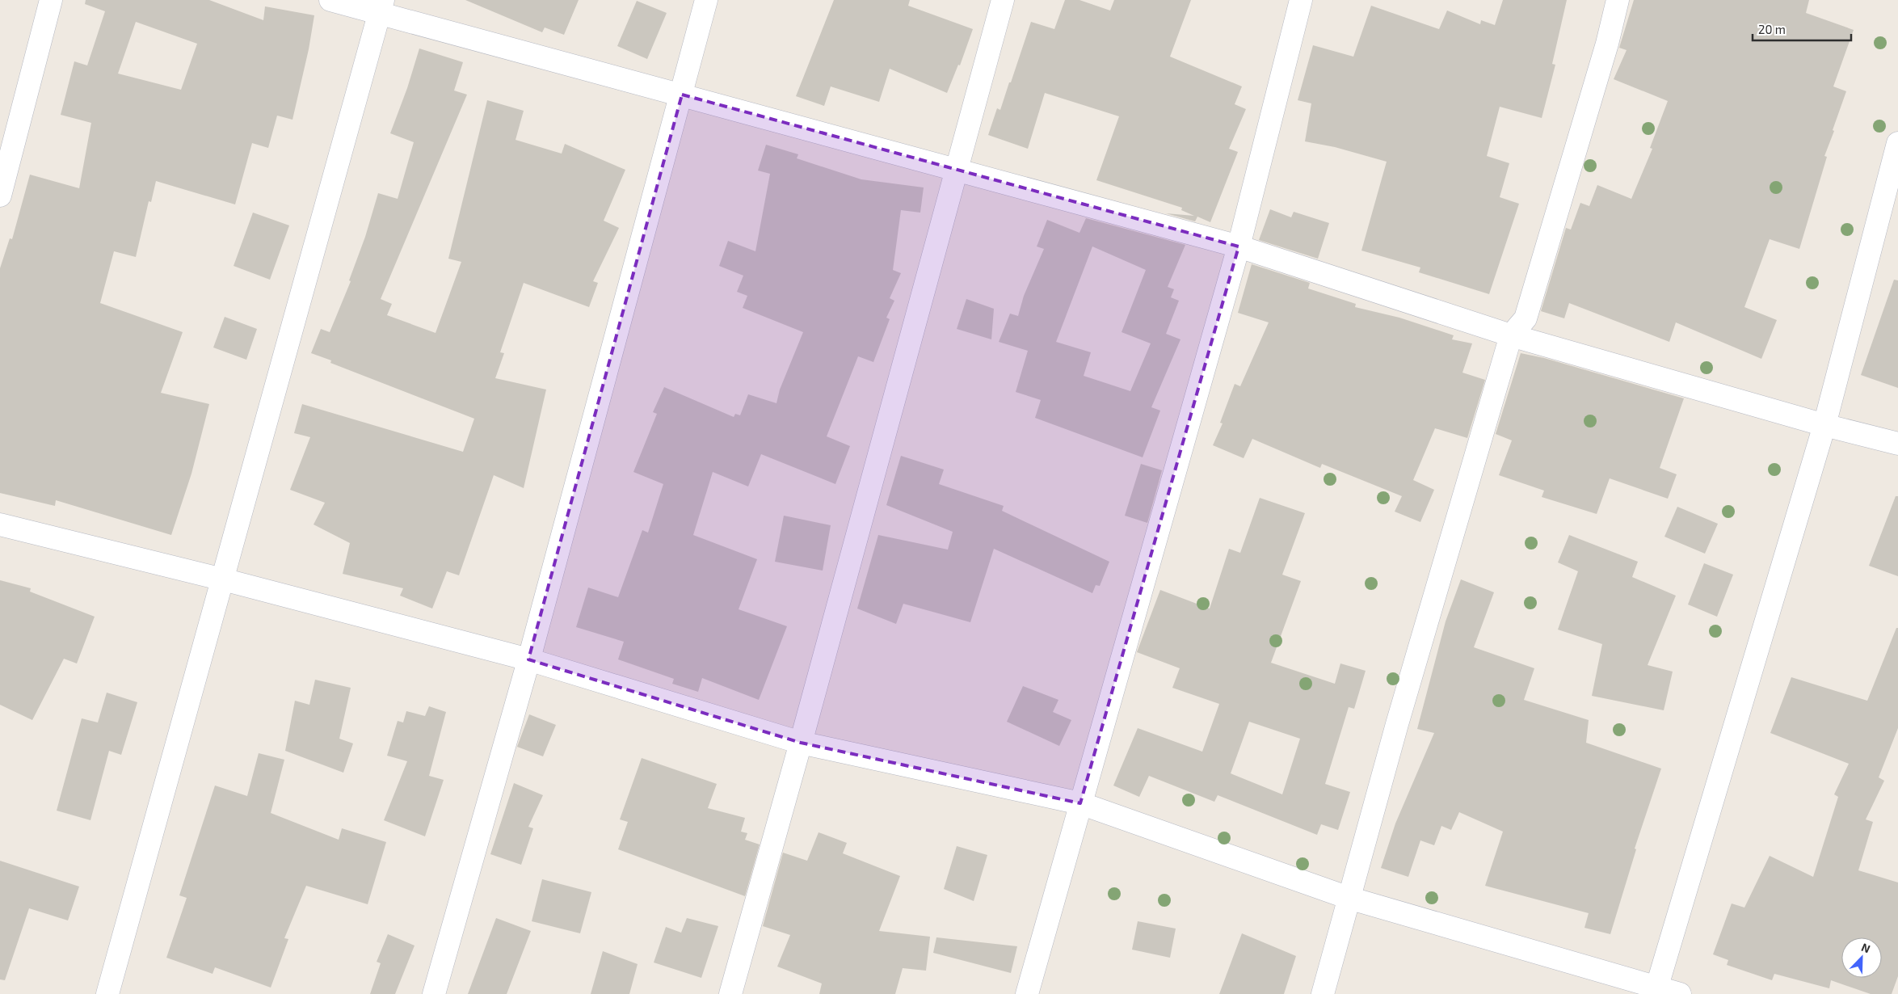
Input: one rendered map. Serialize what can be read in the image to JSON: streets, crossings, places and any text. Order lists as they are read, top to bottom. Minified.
{"scale_bar":"20 m","north":"top right"}
